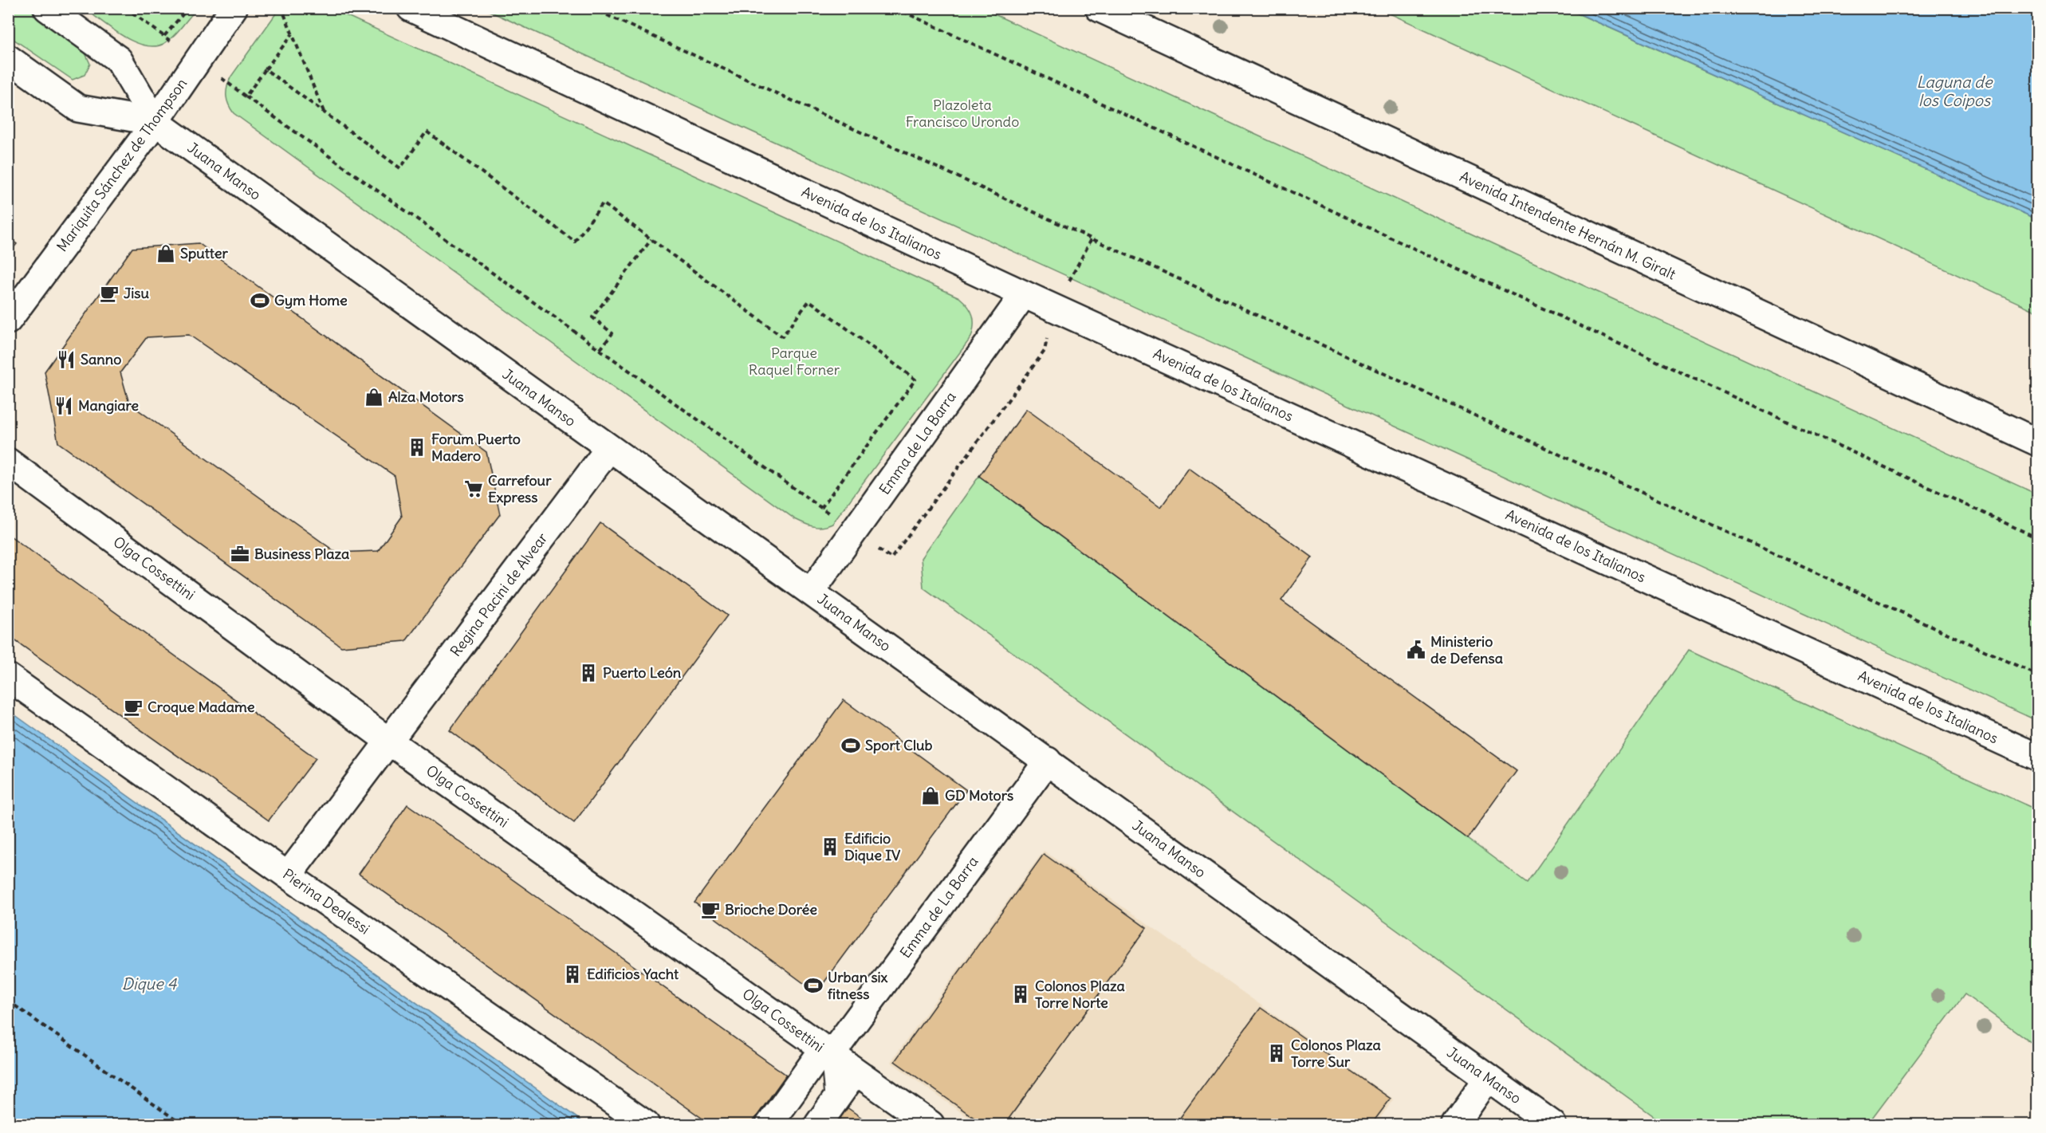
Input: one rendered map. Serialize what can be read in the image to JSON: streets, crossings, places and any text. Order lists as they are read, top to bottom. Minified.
{"streets":{"street":["Mariquita Sánchez de Thompson","Juana Manso","Avenida de los Italianos","Avenida Intendente Hernán M. Giralt","Emma de La Barra","Olga Cossettini","Regina Pacini de Alvear","Pierina Dealessi"]},"crossings":[["Mariquita Sánchez de Thompson","Juana Manso"],["Juana Manso","Emma de La Barra"],["Juana Manso","Regina Pacini de Alvear"],["Avenida de los Italianos","Emma de La Barra"],["Emma de La Barra","Olga Cossettini"],["Olga Cossettini","Regina Pacini de Alvear"],["Regina Pacini de Alvear","Pierina Dealessi"]],"water":["Laguna de los Coipos","Dique 4"],"parks":["Plazoleta Francisco Urondo","Parque Raquel Forner"],"places":{"shop":["Sputter","Alza Motors","GD Motors"],"cafe":["Jisu","Croque Madame","Brioche Dorée"],"sports":["Gym Home","Sport Club","Urban six fitness"],"restaurant":["Sanno","Mangiare"],"building":["Forum Puerto Madero","Puerto León","Edificio Dique IV","Edificios Yacht","Colonos Plaza Torre Norte","Colonos Plaza Torre Sur"],"supermarket":["Carrefour Express"],"office":["Business Plaza"],"public building":["Ministerio de Defensa"]}}
